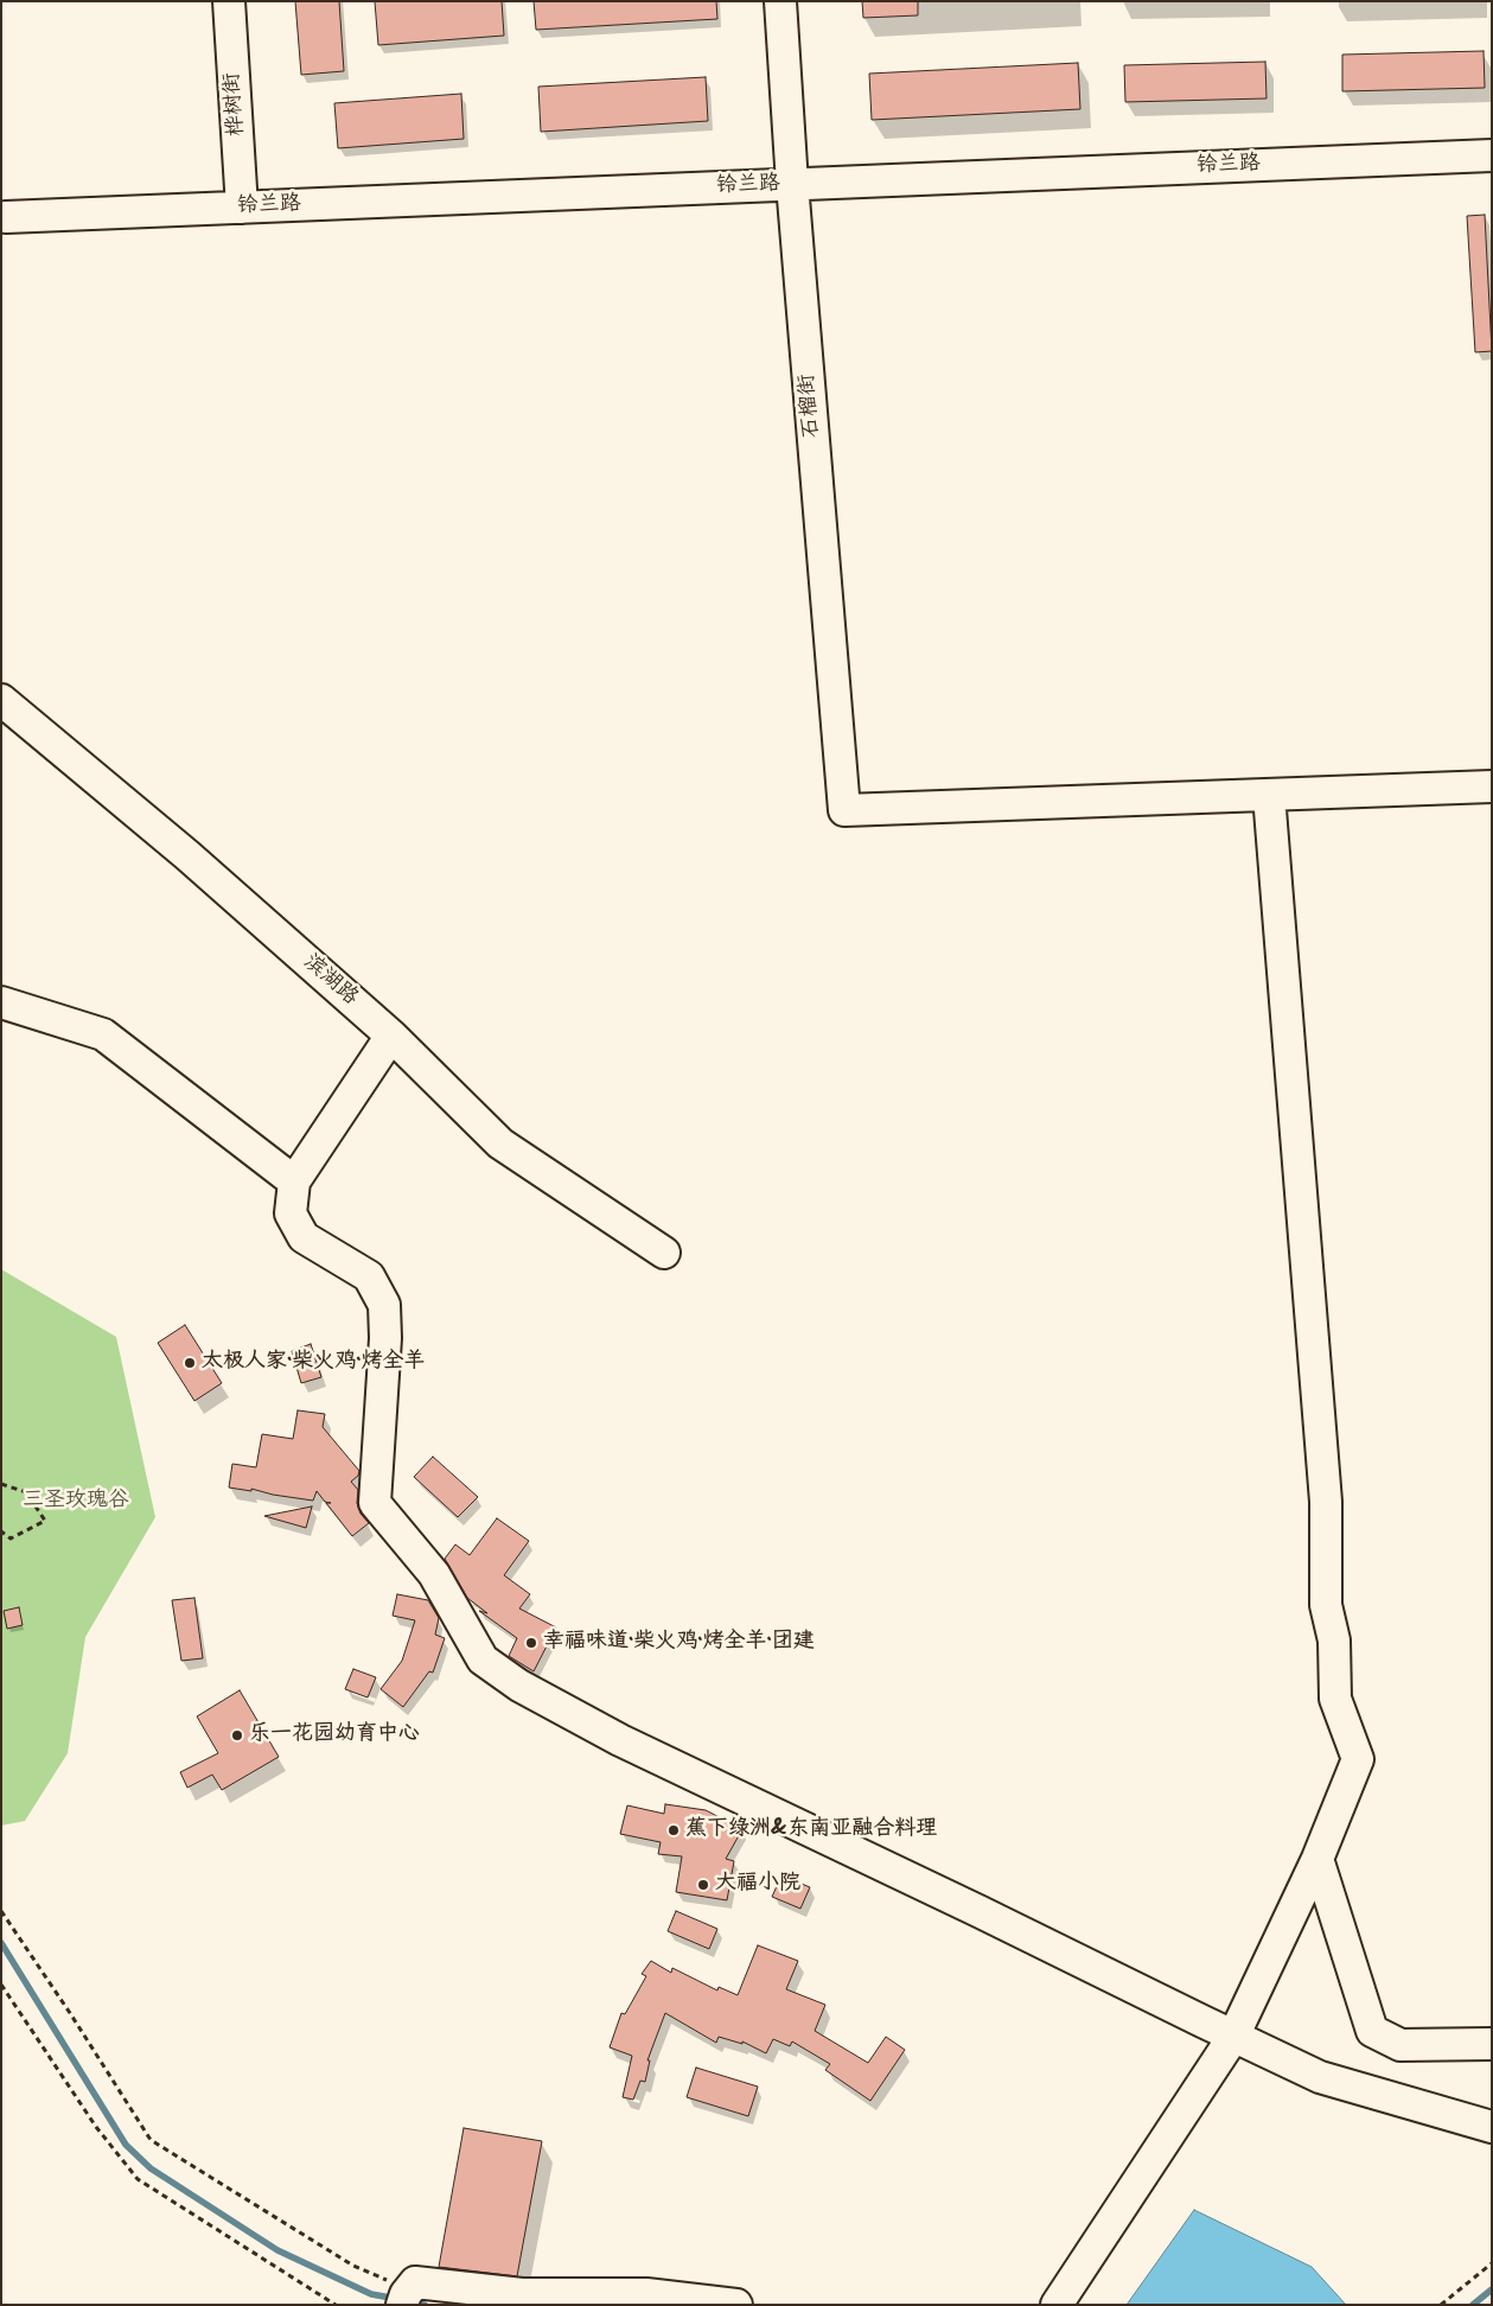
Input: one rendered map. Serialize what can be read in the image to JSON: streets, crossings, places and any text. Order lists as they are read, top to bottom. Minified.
{"streets":{"street":["桦树街","铃兰路","石榴街","滨湖路"]},"crossings":[["桦树街","铃兰路"],["铃兰路","石榴街"]],"parks":["三圣玫瑰谷"],"places":["太极人家·柴火鸡·烤全羊","幸福味道·柴火鸡·烤全羊·团建","乐一花园幼育中心","蕉下绿洲&东南亚融合料理","大福小院"]}
